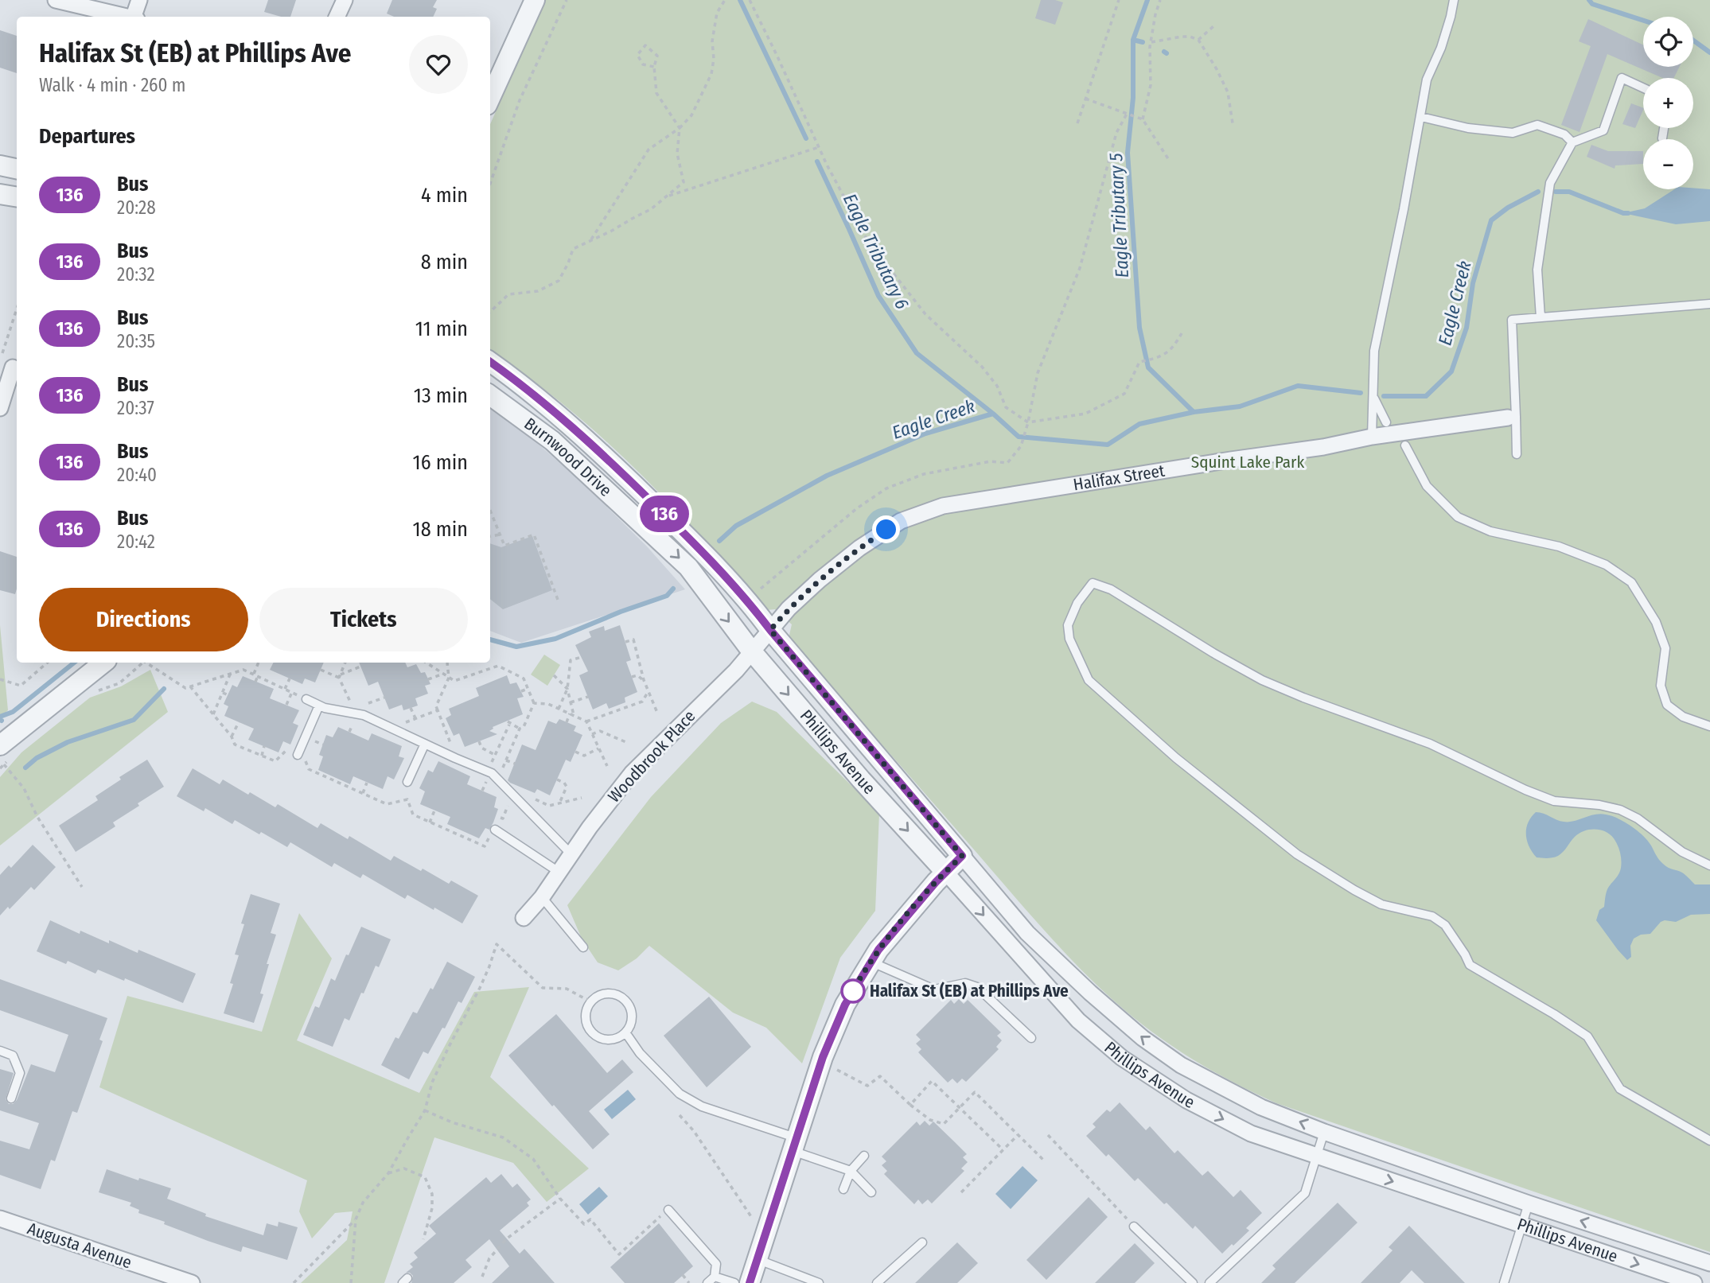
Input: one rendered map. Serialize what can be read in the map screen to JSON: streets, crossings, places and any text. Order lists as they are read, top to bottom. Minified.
{"streets":{"street":["Burnwood Drive","Halifax Street","Phillips Avenue","Woodbrook Place","Augusta Avenue"]},"crossings":[["Burnwood Drive","Halifax Street"],["Burnwood Drive","Phillips Avenue"],["Burnwood Drive","Woodbrook Place"],["Halifax Street","Phillips Avenue"],["Halifax Street","Woodbrook Place"],["Phillips Avenue","Woodbrook Place"]],"water":["Eagle Tributary 5","Eagle Tributary 6","Eagle Creek"],"parks":["Squint Lake Park"],"places":["Halifax St (EB) at Phillips Ave"],"lines":["bus line 136"],"page":{"on_map":"136","map_buttons":["+","−"],"heading":[["Halifax St (EB) at Phillips Ave","Walk · 4 min · 260 m"],"Departures"],"list":[{"mark":"136","name":"Bus","note":"20:28","value":"4 min"},{"mark":"136","name":"Bus","note":"20:32","value":"8 min"},{"mark":"136","name":"Bus","note":"20:35","value":"11 min"},{"mark":"136","name":"Bus","note":"20:37","value":"13 min"},{"mark":"136","name":"Bus","note":"20:40","value":"16 min"},{"mark":"136","name":"Bus","note":"20:42","value":"18 min"}],"buttons":["Directions","Tickets"]}}
